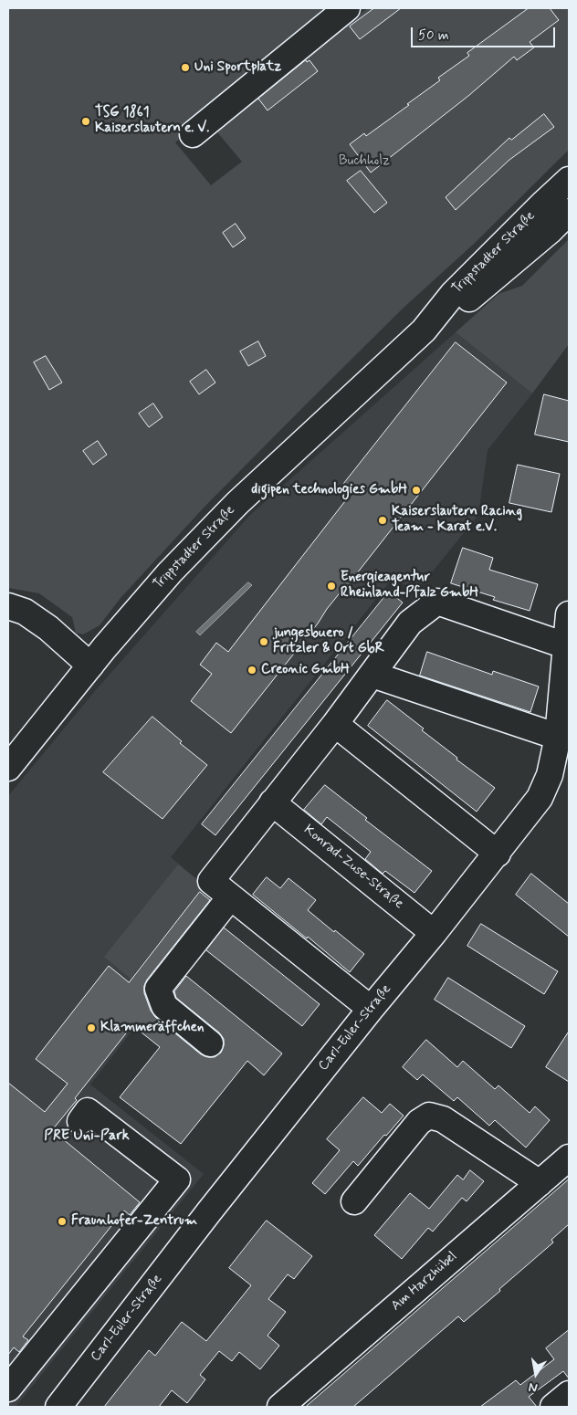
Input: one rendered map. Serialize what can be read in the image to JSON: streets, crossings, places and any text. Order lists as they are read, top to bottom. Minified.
{"streets":{"street":["Trippstadter Straße","Konrad-Zuse-Straße","Carl-Euler-Straße","Am Harzhübel"]},"crossings":[["Konrad-Zuse-Straße","Carl-Euler-Straße"]],"districts":["PRE Uni-Park"],"parks":["Buchholz"],"places":["Uni Sportplatz","TSG 1861 Kaiserslautern e. V.","digipen technologies GmbH","Kaiserslautern Racing Team - Karat e.V.","Energieagentur Rheinland-Pfalz GmbH","jungesbuero / Fritzler & Ort GbR","Creonic GmbH","Klammeräffchen","Fraunhofer-Zentrum"],"scale_bar":"50 m","north":"bottom"}
